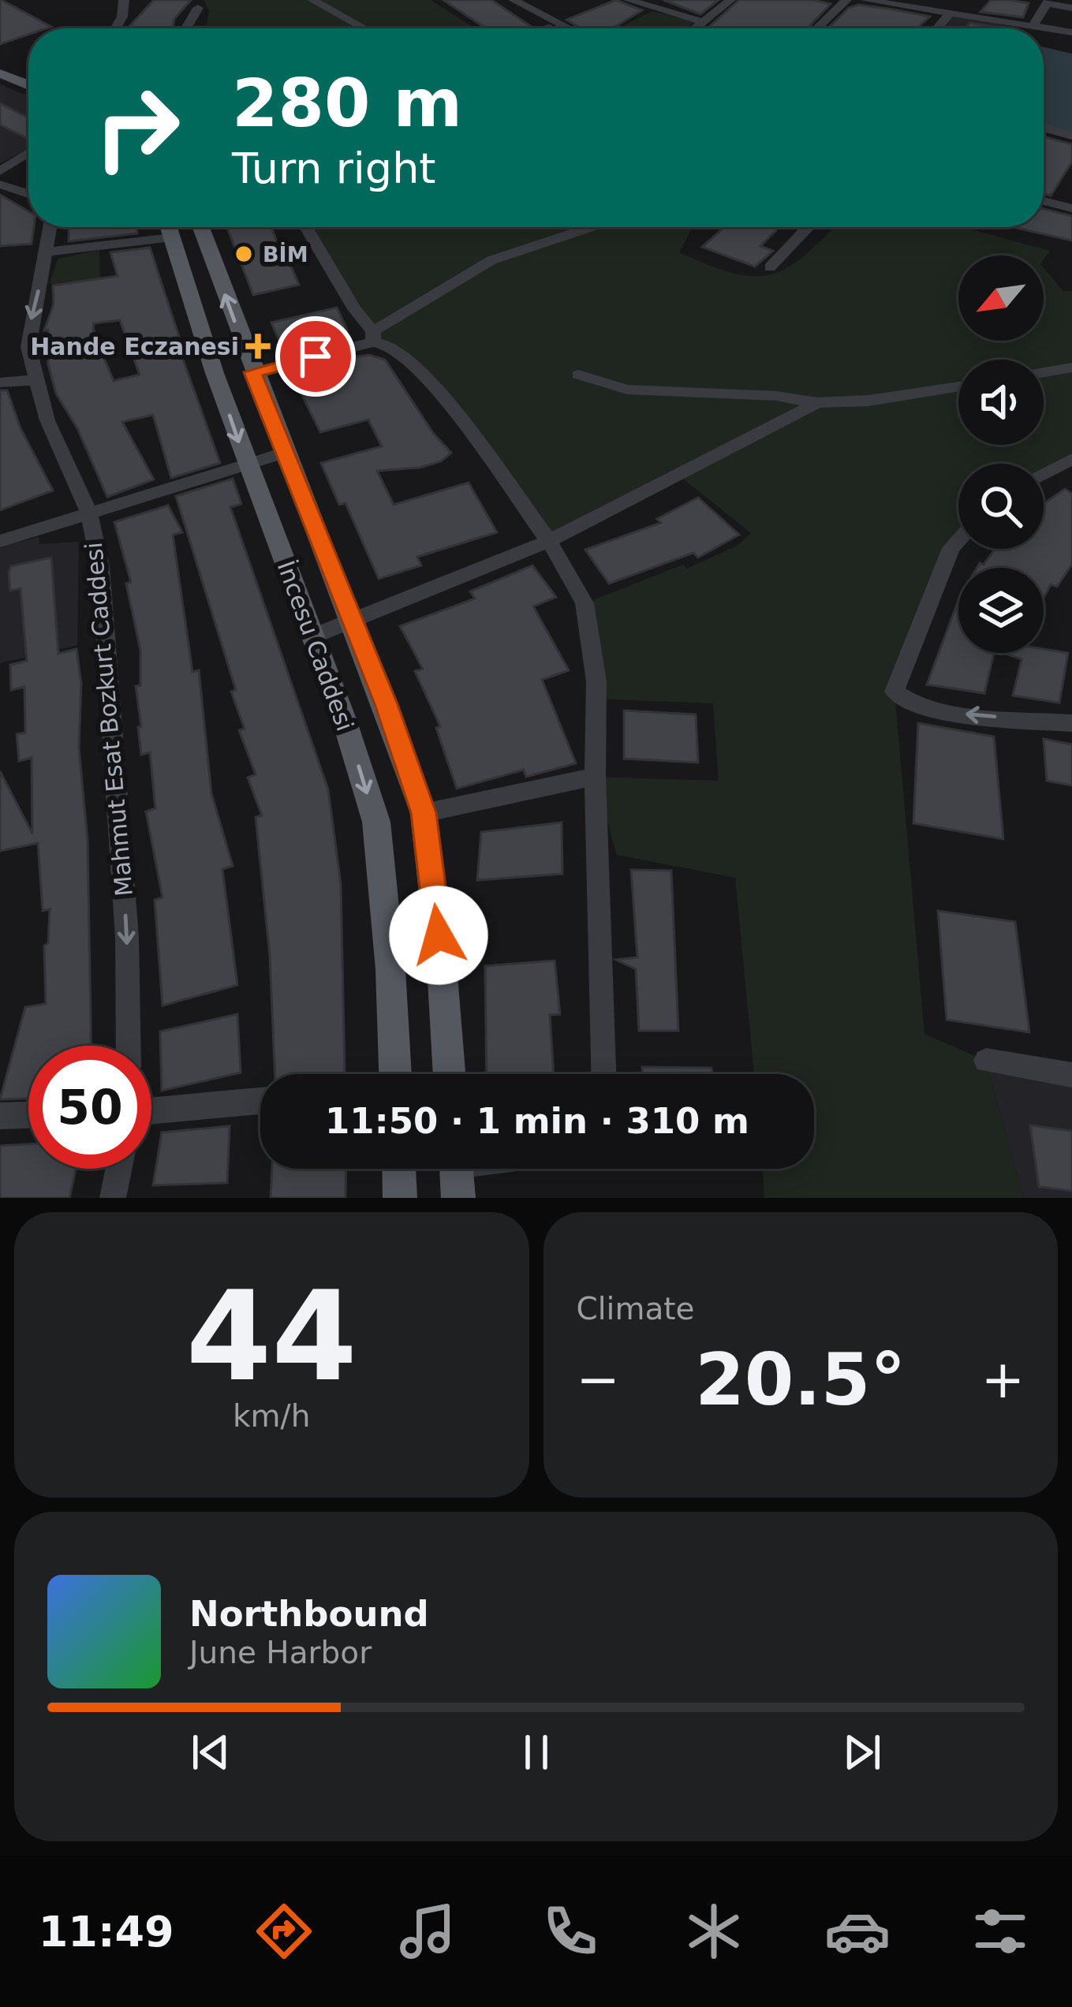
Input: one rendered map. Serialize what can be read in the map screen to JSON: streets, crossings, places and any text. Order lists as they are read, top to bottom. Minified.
{"streets":{"main road":["İncesu Caddesi"],"street":["Mahmut Esat Bozkurt Caddesi"]},"one_way":["Mahmut Esat Bozkurt Caddesi"],"places":{"other":["BİM"],"health":["Hande Eczanesi"]},"north":"bottom left","page":{"turn":["280 m","Turn right"],"limit":"50","trip":"11:50 · 1 min · 310 m","tile":[["44","km/h"],"Climate"],"heat":["−","20.5°","+"],"song":["Northbound","June Harbor"],"tabs":"11:49"}}
